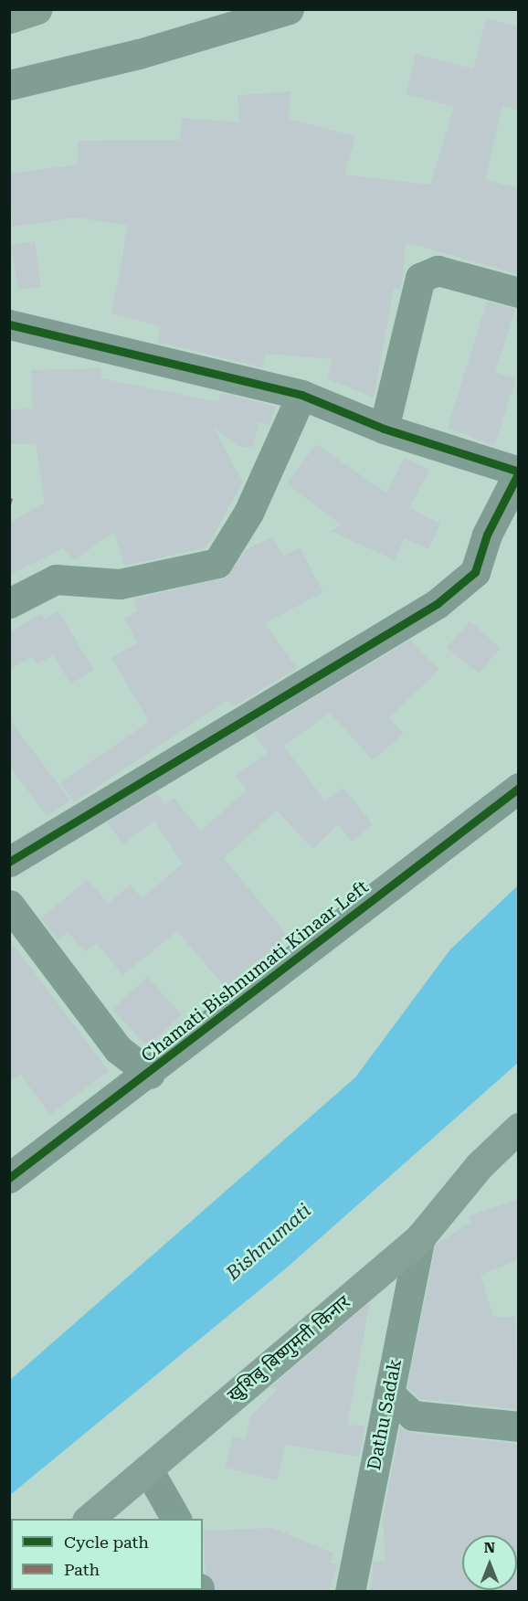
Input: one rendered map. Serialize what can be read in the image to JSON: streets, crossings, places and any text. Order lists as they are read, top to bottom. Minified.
{"streets":{"main road":["खुशिबु बिष्णुमती किनार"],"street":["Chamati Bishnumati Kinaar Left","Dathu Sadak"]},"crossings":[["खुशिबु बिष्णुमती किनार","Dathu Sadak"]],"water":["Bishnumati"],"legend":["Cycle path","Path"],"north":"top"}
